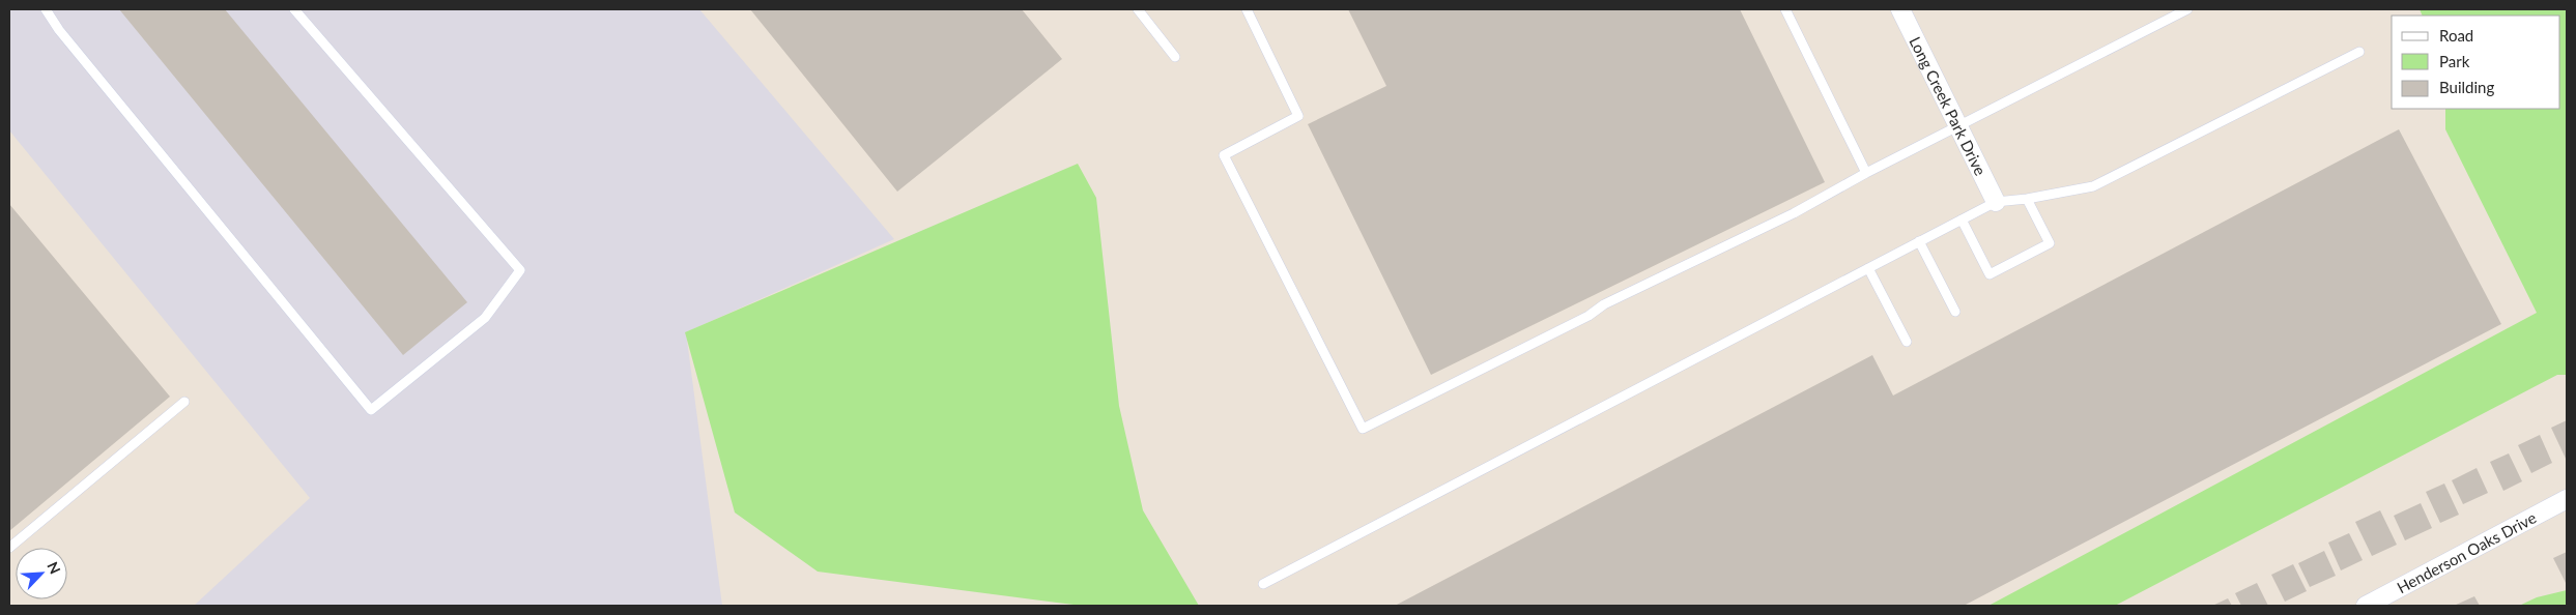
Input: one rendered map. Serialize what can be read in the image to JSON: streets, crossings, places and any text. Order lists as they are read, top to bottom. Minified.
{"streets":{"street":["Long Creek Park Drive","Henderson Oaks Drive"]},"legend":["Road","Park","Building"],"north":"top right"}
